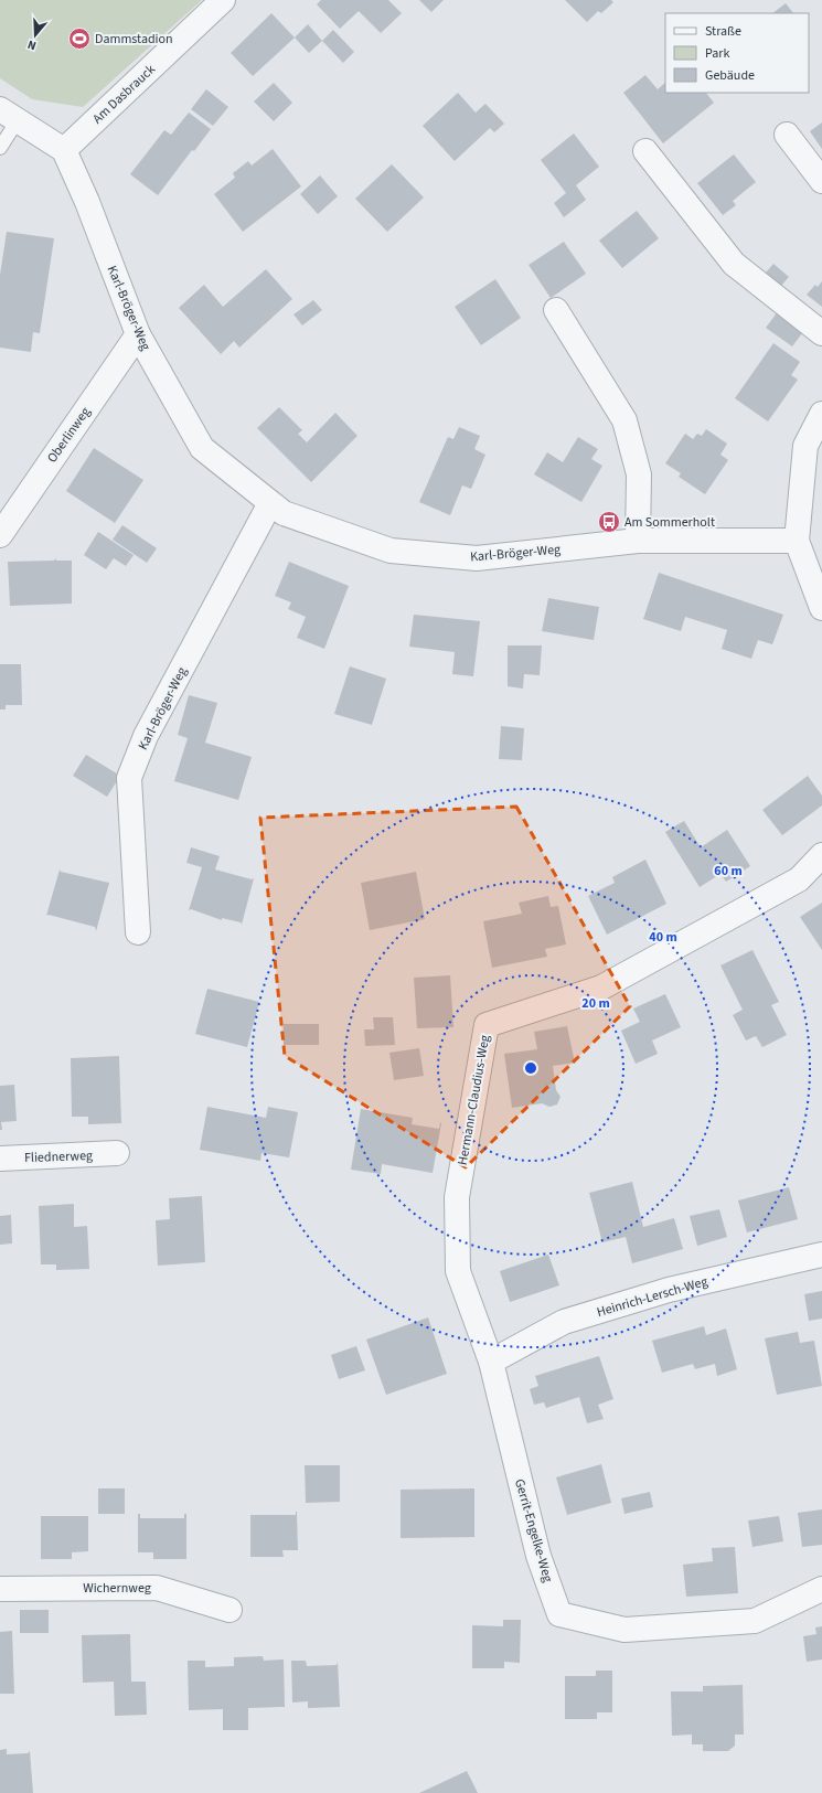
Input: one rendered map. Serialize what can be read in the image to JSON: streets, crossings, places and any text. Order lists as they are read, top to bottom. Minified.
{"streets":{"street":["Am Dasbrauck","Karl-Bröger-Weg","Oberlinweg","Hermann-Claudius-Weg","Fliednerweg","Heinrich-Lersch-Weg","Gerrit-Engelke-Weg","Wichernweg"]},"crossings":[["Am Dasbrauck","Karl-Bröger-Weg"],["Karl-Bröger-Weg","Oberlinweg"],["Hermann-Claudius-Weg","Heinrich-Lersch-Weg"],["Hermann-Claudius-Weg","Gerrit-Engelke-Weg"],["Heinrich-Lersch-Weg","Gerrit-Engelke-Weg"]],"places":{"sports":["Dammstadion"],"bus stop":["Am Sommerholt"]},"legend":["Straße","Park","Gebäude"],"north":"bottom","rings":["60 m","40 m","20 m"]}
